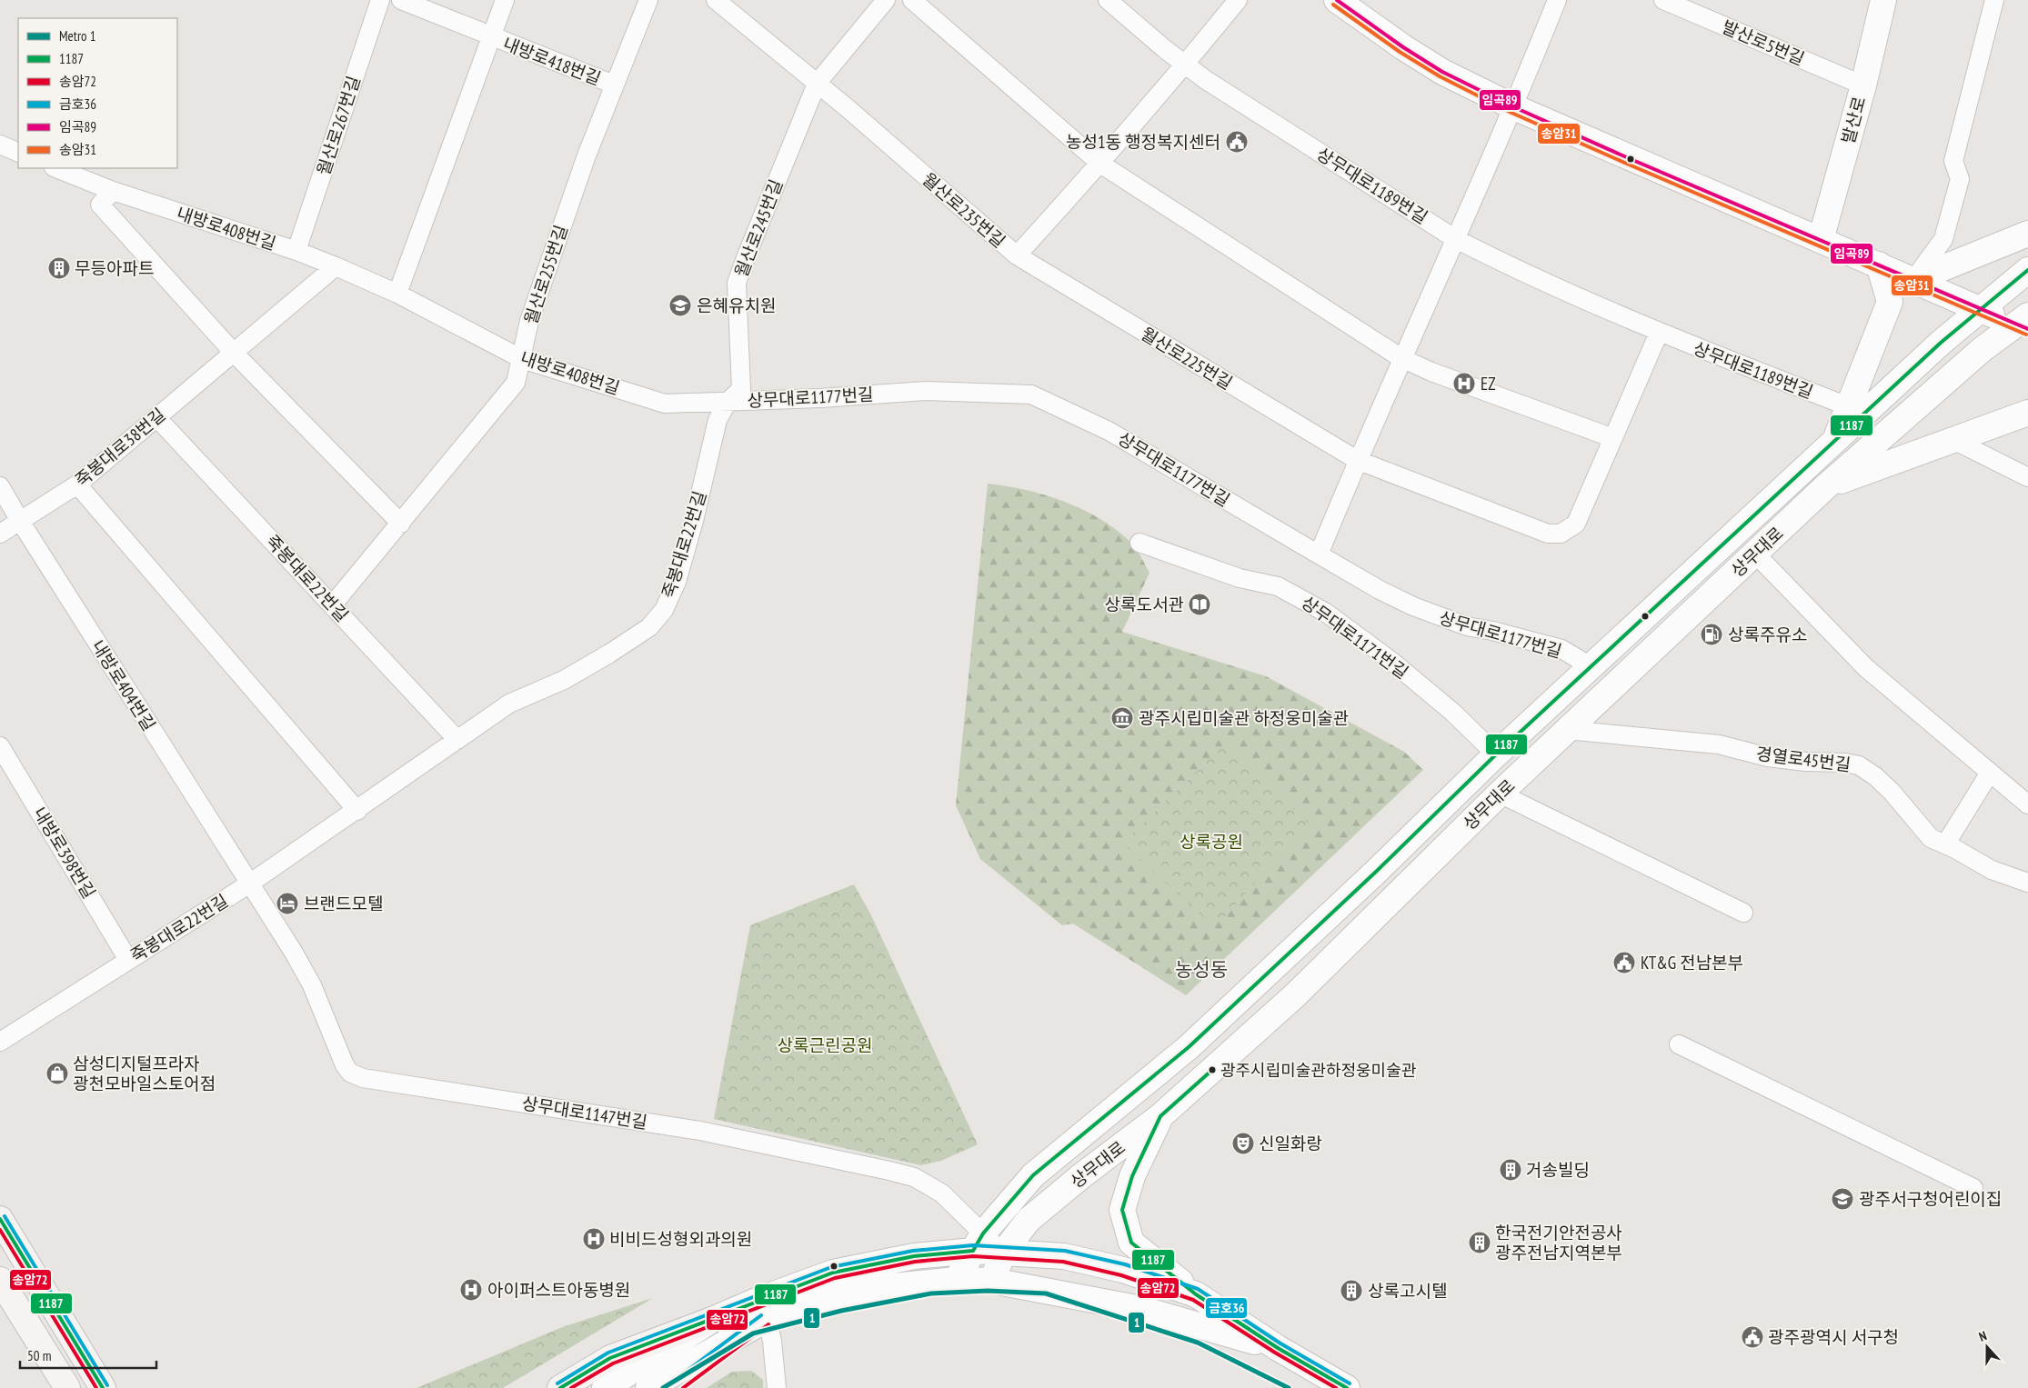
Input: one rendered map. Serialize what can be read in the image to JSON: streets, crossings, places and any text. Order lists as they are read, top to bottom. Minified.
{"streets":{"street":["발산로5번길","내방로418번길","발산로","월산로267번길","상무대로1189번길","월산로235번길","내방로408번길","월산로245번길","월산로255번길","월산로225번길","상무대로1177번길","죽봉대로38번길","죽봉대로22번길","상무대로","상무대로1171번길","내방로404번길","경열로45번길","내방로398번길","상무대로1147번길"]},"crossings":[["발산로5번길","발산로"],["내방로418번길","월산로255번길"],["월산로267번길","내방로408번길"],["상무대로1189번길","월산로235번길"],["월산로235번길","월산로245번길"],["월산로235번길","월산로225번길"],["내방로408번길","월산로245번길"],["내방로408번길","월산로255번길"],["내방로408번길","상무대로1177번길"],["내방로408번길","죽봉대로38번길"],["내방로408번길","죽봉대로22번길"],["월산로245번길","상무대로1177번길"],["월산로245번길","죽봉대로22번길"],["월산로255번길","죽봉대로22번길"],["상무대로1177번길","죽봉대로22번길"],["상무대로1177번길","상무대로"],["죽봉대로38번길","죽봉대로22번길"],["죽봉대로38번길","내방로404번길"],["죽봉대로22번길","내방로404번길"],["죽봉대로22번길","내방로398번길"],["죽봉대로22번길","상무대로1147번길"],["상무대로","상무대로1171번길"],["상무대로","경열로45번길"],["상무대로","상무대로1147번길"],["내방로404번길","상무대로1147번길"]],"districts":["농성동"],"parks":["상록공원","상록근린공원"],"places":{"public building":["농성1동 행정복지센터","KT&G 전남본부","광주광역시 서구청"],"building":["무등아파트","거송빌딩","한국전기안전공사 광주전남지역본부","상록고시텔"],"school or university":["은혜유치원","광주서구청어린이집"],"hospital":["EZ","비비드성형외과의원","아이퍼스트아동병원"],"library":["상록도서관"],"fuel station":["상록주유소"],"museum":["광주시립미술관 하정웅미술관"],"hotel":["브랜드모텔"],"other":["광주시립미술관하정웅미술관"],"shop":["삼성디지털프라자 광천모바일스토어점"],"theatre":["신일화랑"]},"lines":["transit line 임곡89","transit line 송암31","transit line 1187","transit line 금호36","transit line 송암72","metro line 1"],"legend":["Metro 1","1187","송암72","금호36","임곡89","송암31"],"scale_bar":"50 m","north":"top"}
